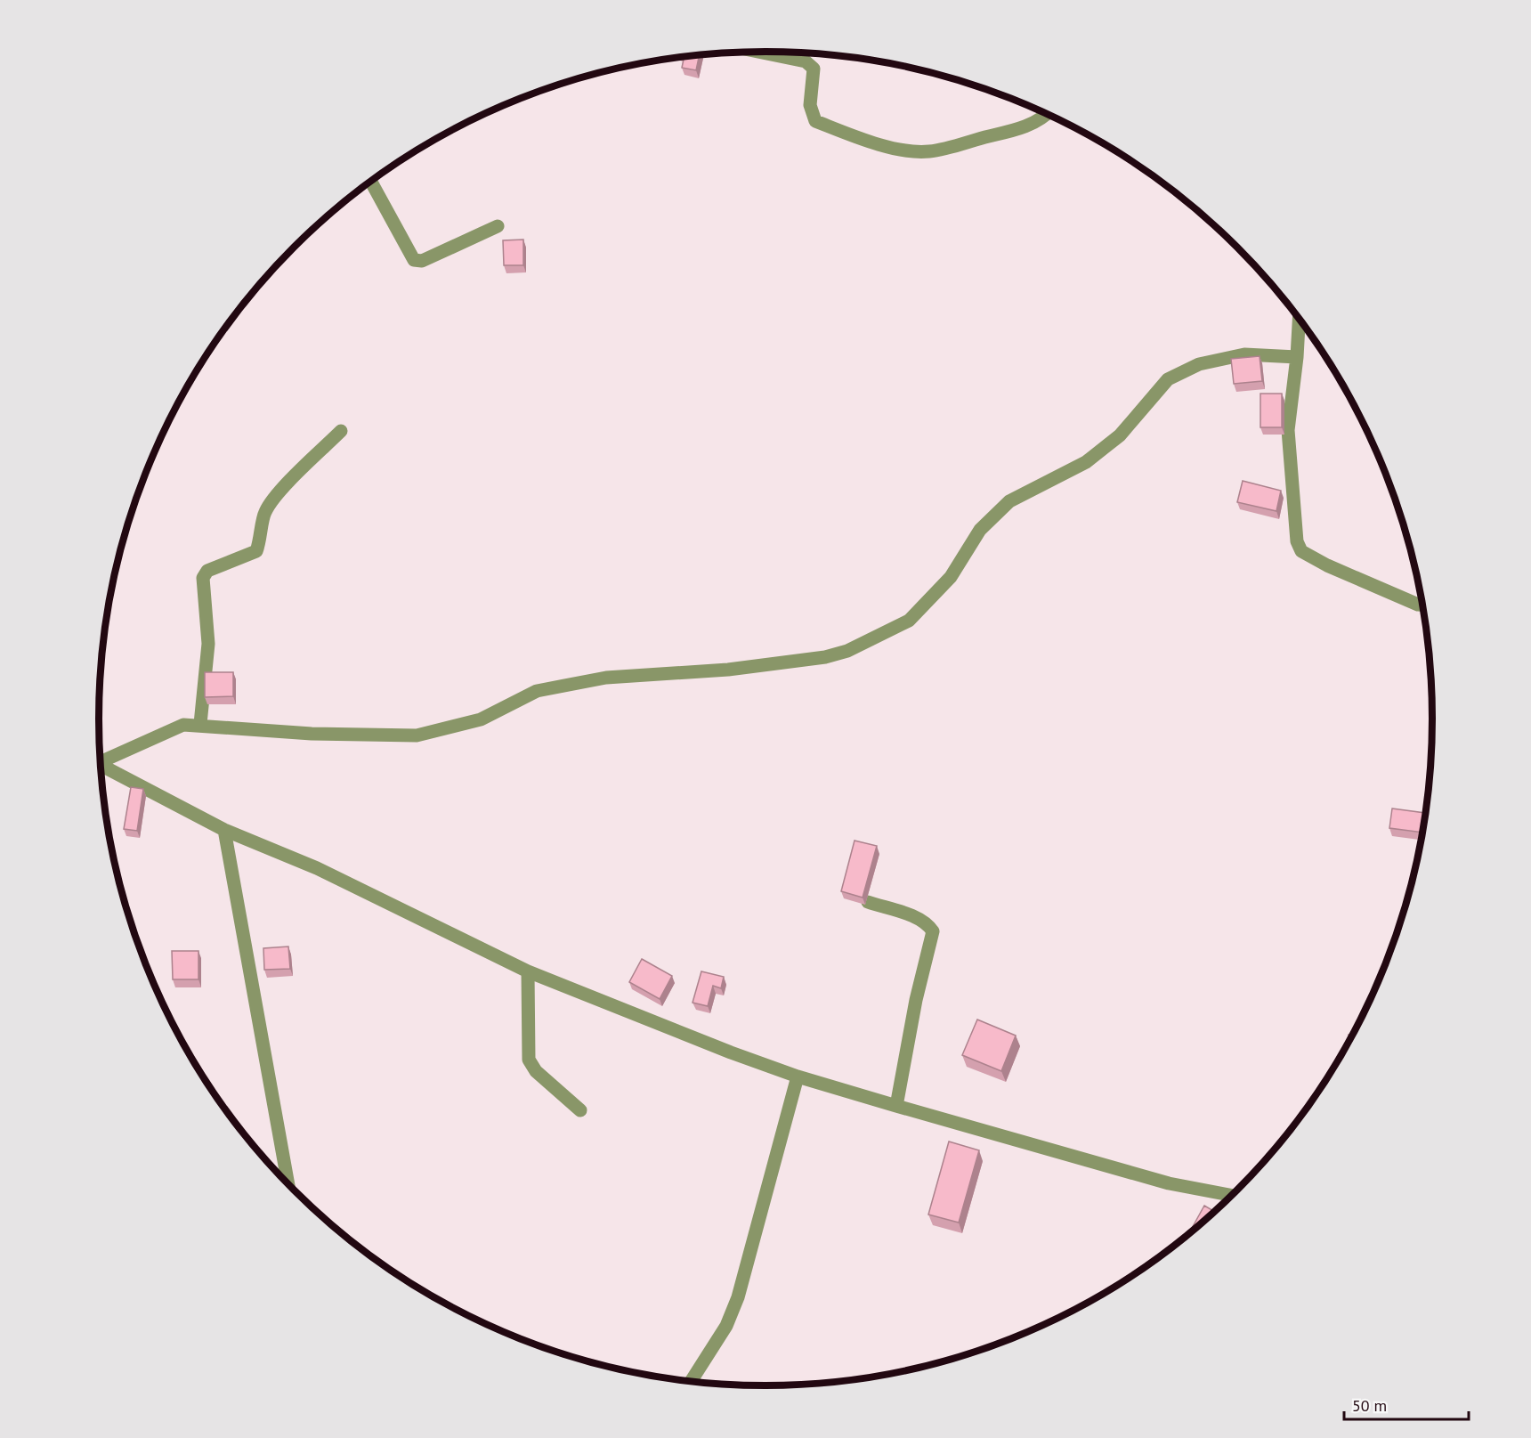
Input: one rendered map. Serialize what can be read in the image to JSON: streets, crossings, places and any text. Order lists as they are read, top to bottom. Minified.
{"scale_bar":"50 m"}
